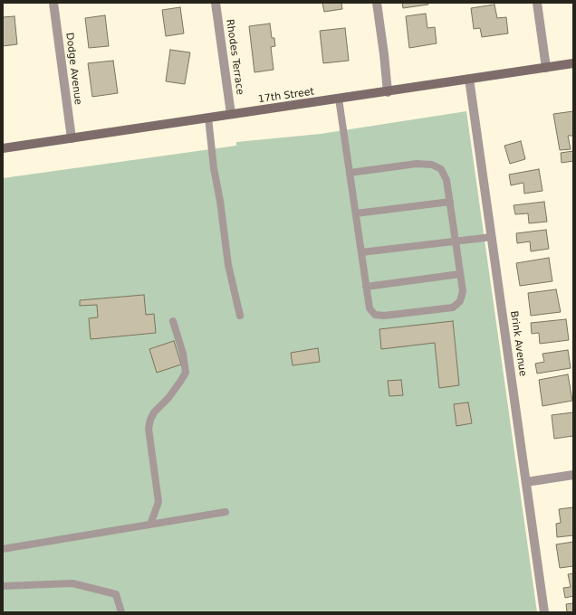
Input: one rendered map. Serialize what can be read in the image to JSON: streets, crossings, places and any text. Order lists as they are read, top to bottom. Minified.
{"streets":{"main road":["17th Street"],"street":["Rhodes Terrace","Dodge Avenue","Brink Avenue"]},"crossings":[["Rhodes Terrace","17th Street"],["Dodge Avenue","17th Street"],["17th Street","Brink Avenue"]]}
